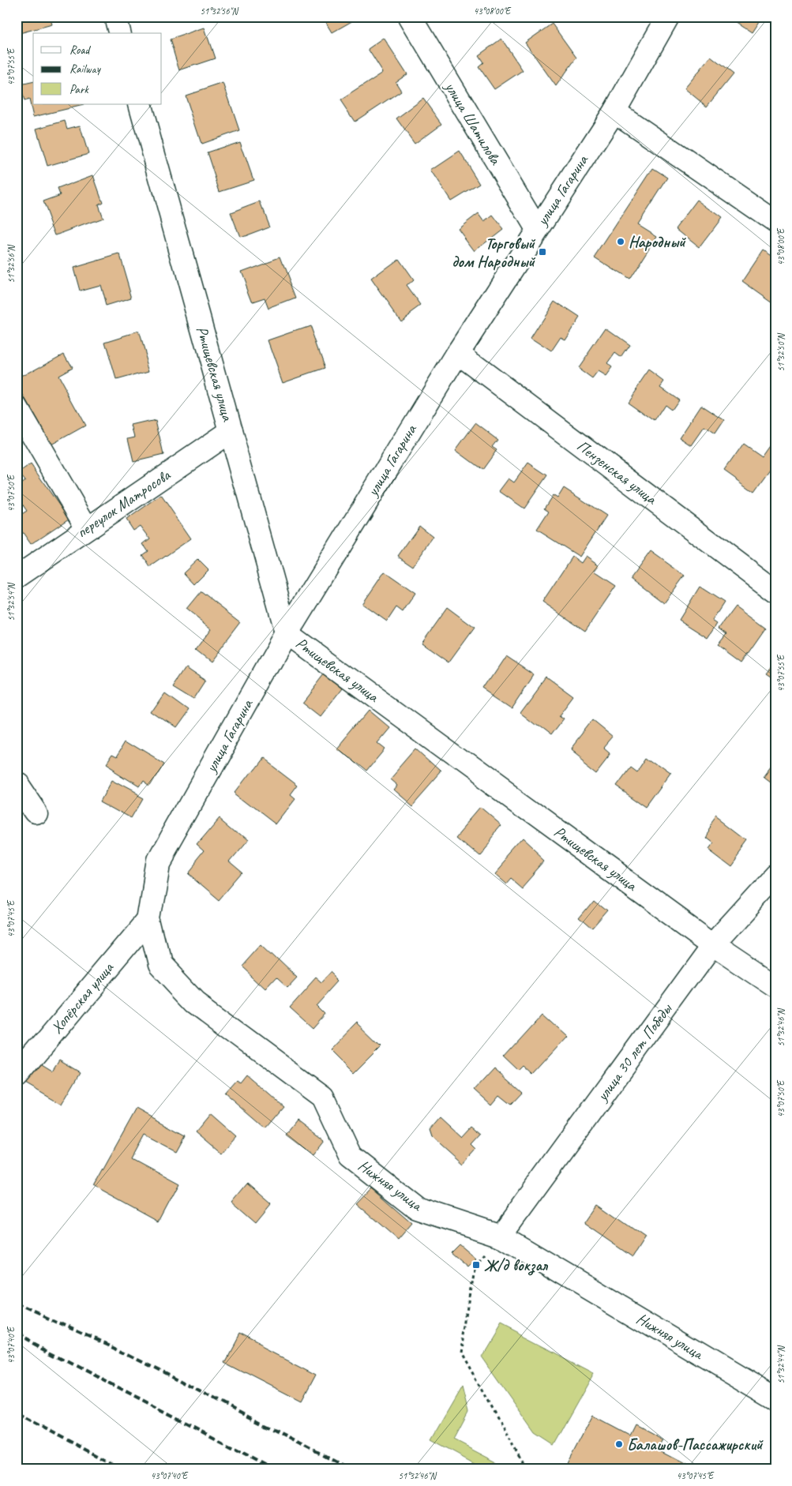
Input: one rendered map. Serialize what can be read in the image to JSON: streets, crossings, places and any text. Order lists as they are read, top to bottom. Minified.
{"streets":{"street":["улица Шатилова","улица Гагарина","Ртищевская улица","Пензенская улица","переулок Матросова","Хопёрская улица","улица 30 лет Победы","Нижняя улица"]},"crossings":[["улица Шатилова","улица Гагарина"],["улица Гагарина","Ртищевская улица"],["улица Гагарина","Пензенская улица"],["улица Гагарина","Хопёрская улица"],["улица Гагарина","Нижняя улица"],["Ртищевская улица","переулок Матросова"],["Ртищевская улица","улица 30 лет Победы"],["Хопёрская улица","Нижняя улица"],["улица 30 лет Победы","Нижняя улица"]],"places":{"other":["Народный","Балашов-Пассажирский"],"transit":["Торговый дом Народный","Ж/д вокзал"]},"legend":["Road","Railway","Park"],"coordinates":["51°32'56\"N","43°08'00\"E","43°07'55\"E","51°32'50\"N","43°07'50\"E","51°32'54\"N","43°07'45\"E","51°32'46\"N","43°07'40\"E","51°32'44\"N"]}
